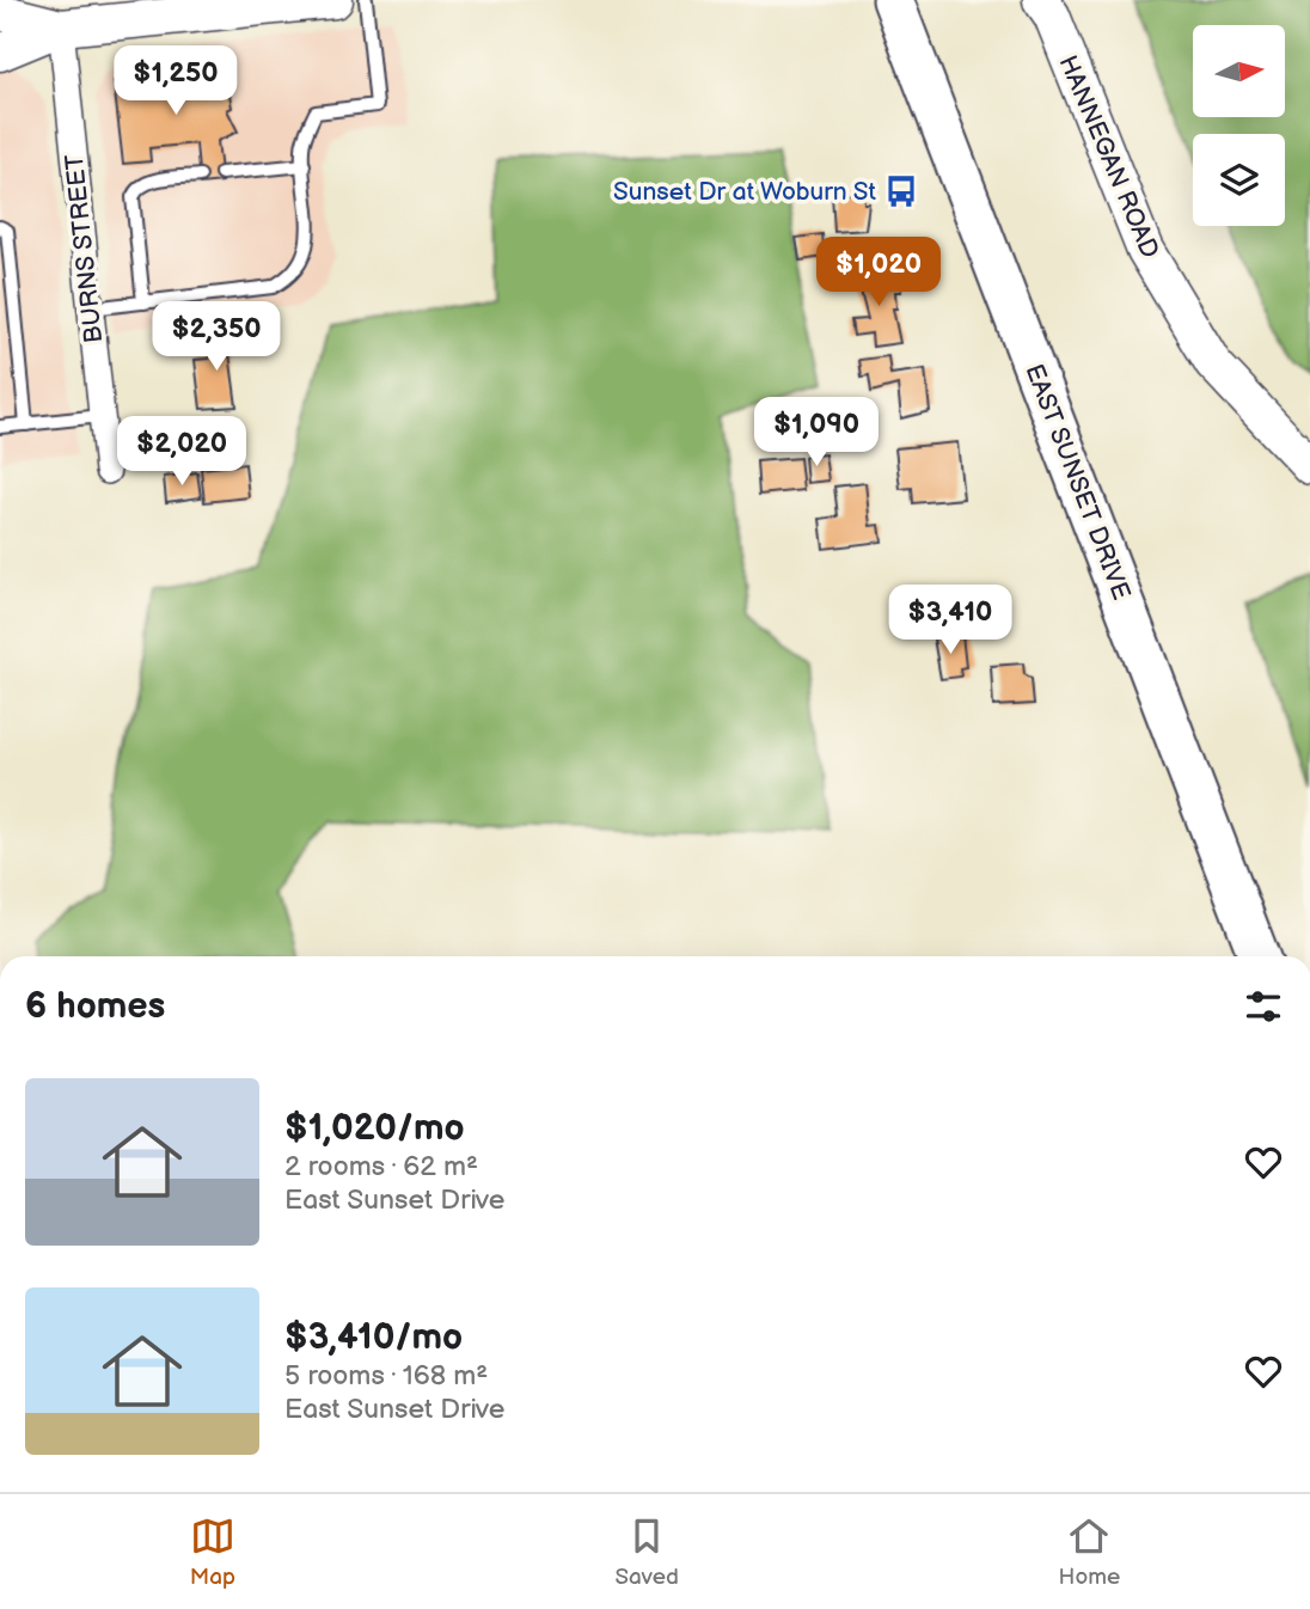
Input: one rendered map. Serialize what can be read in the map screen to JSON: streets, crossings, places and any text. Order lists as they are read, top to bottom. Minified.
{"streets":{"main road":["HANNEGAN ROAD","EAST SUNSET DRIVE"],"street":["BURNS STREET"]},"places":{"bus stop":["Sunset Dr at Woburn St"]},"north":"right","page":{"price":["$1,250","$1,020","$2,350","$1,090","$2,020","$3,410"],"heading":"6 homes","list":[{"name":"$1,020/mo","note":"2 rooms · 62 m² · East Sunset Drive"},{"name":"$3,410/mo","note":"5 rooms · 168 m² · East Sunset Drive"}],"tabs":["Map","Saved","Home"]}}
